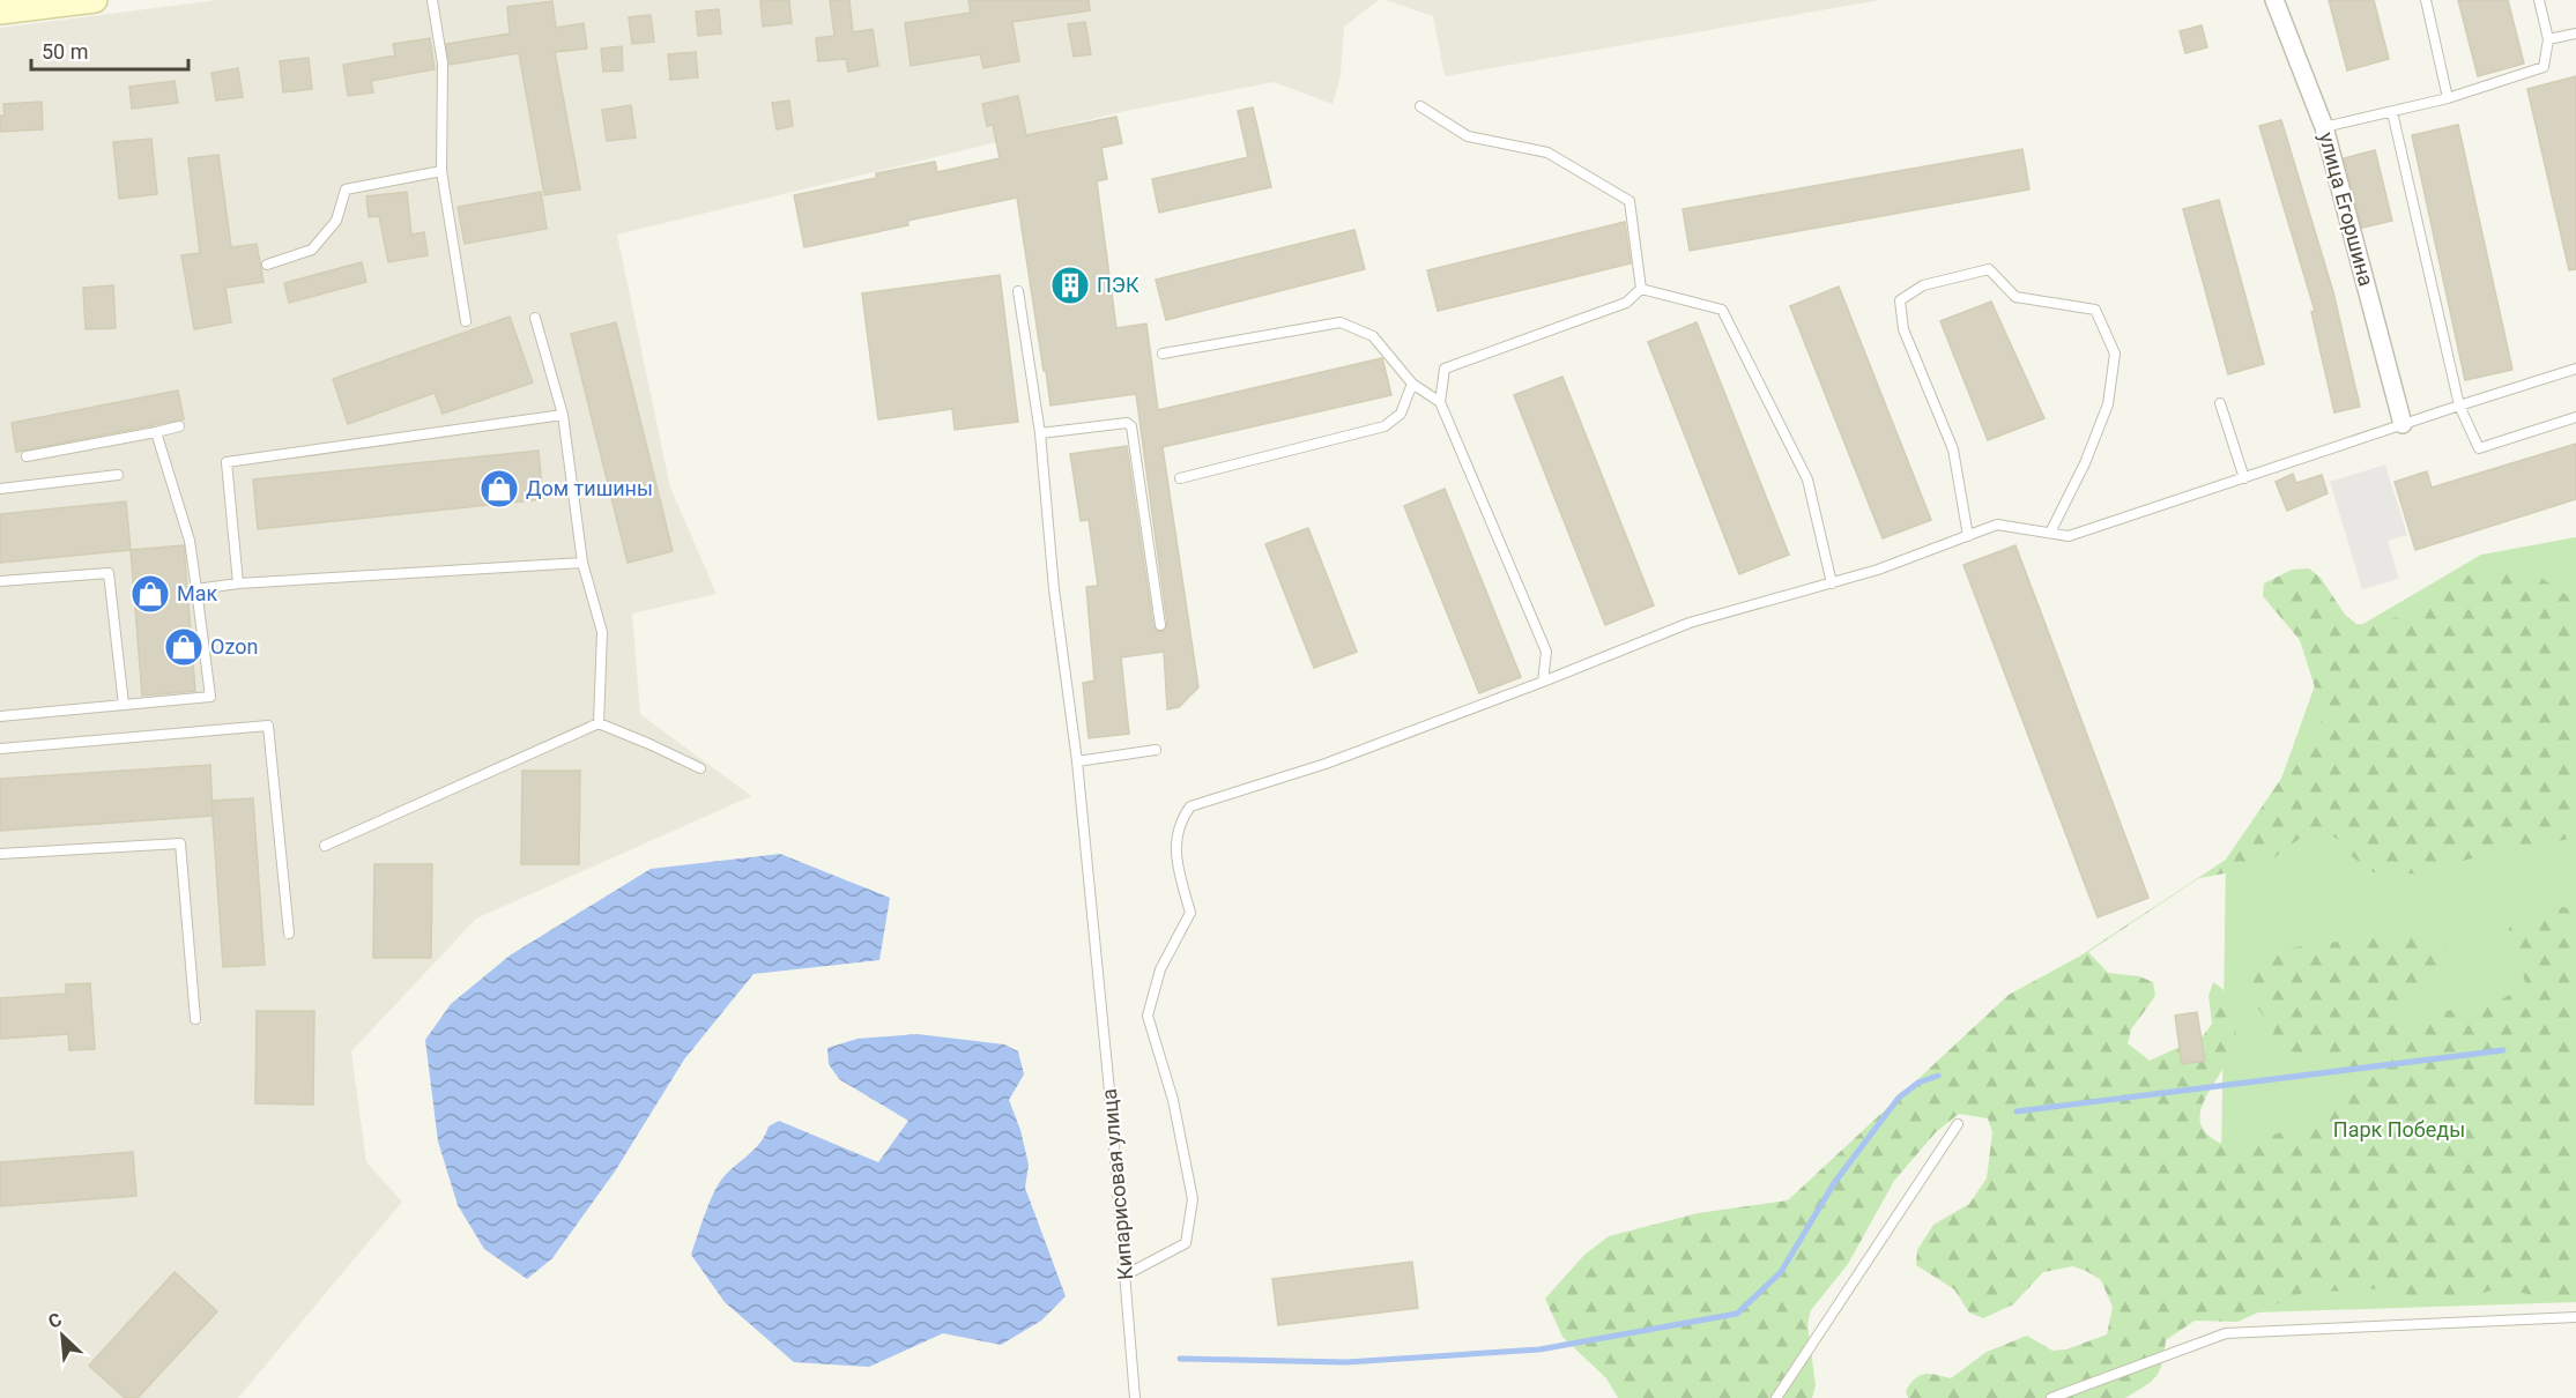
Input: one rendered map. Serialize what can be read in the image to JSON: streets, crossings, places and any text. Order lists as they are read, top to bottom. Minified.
{"streets":{"street":["улица Егоршина"],"lane":["Кипарисовая улица"]},"parks":["Парк Победы"],"places":{"building":["ПЭК"],"shop":["Дом тишины","Мак","Ozon"]},"scale_bar":"50 m","north":"top left"}
